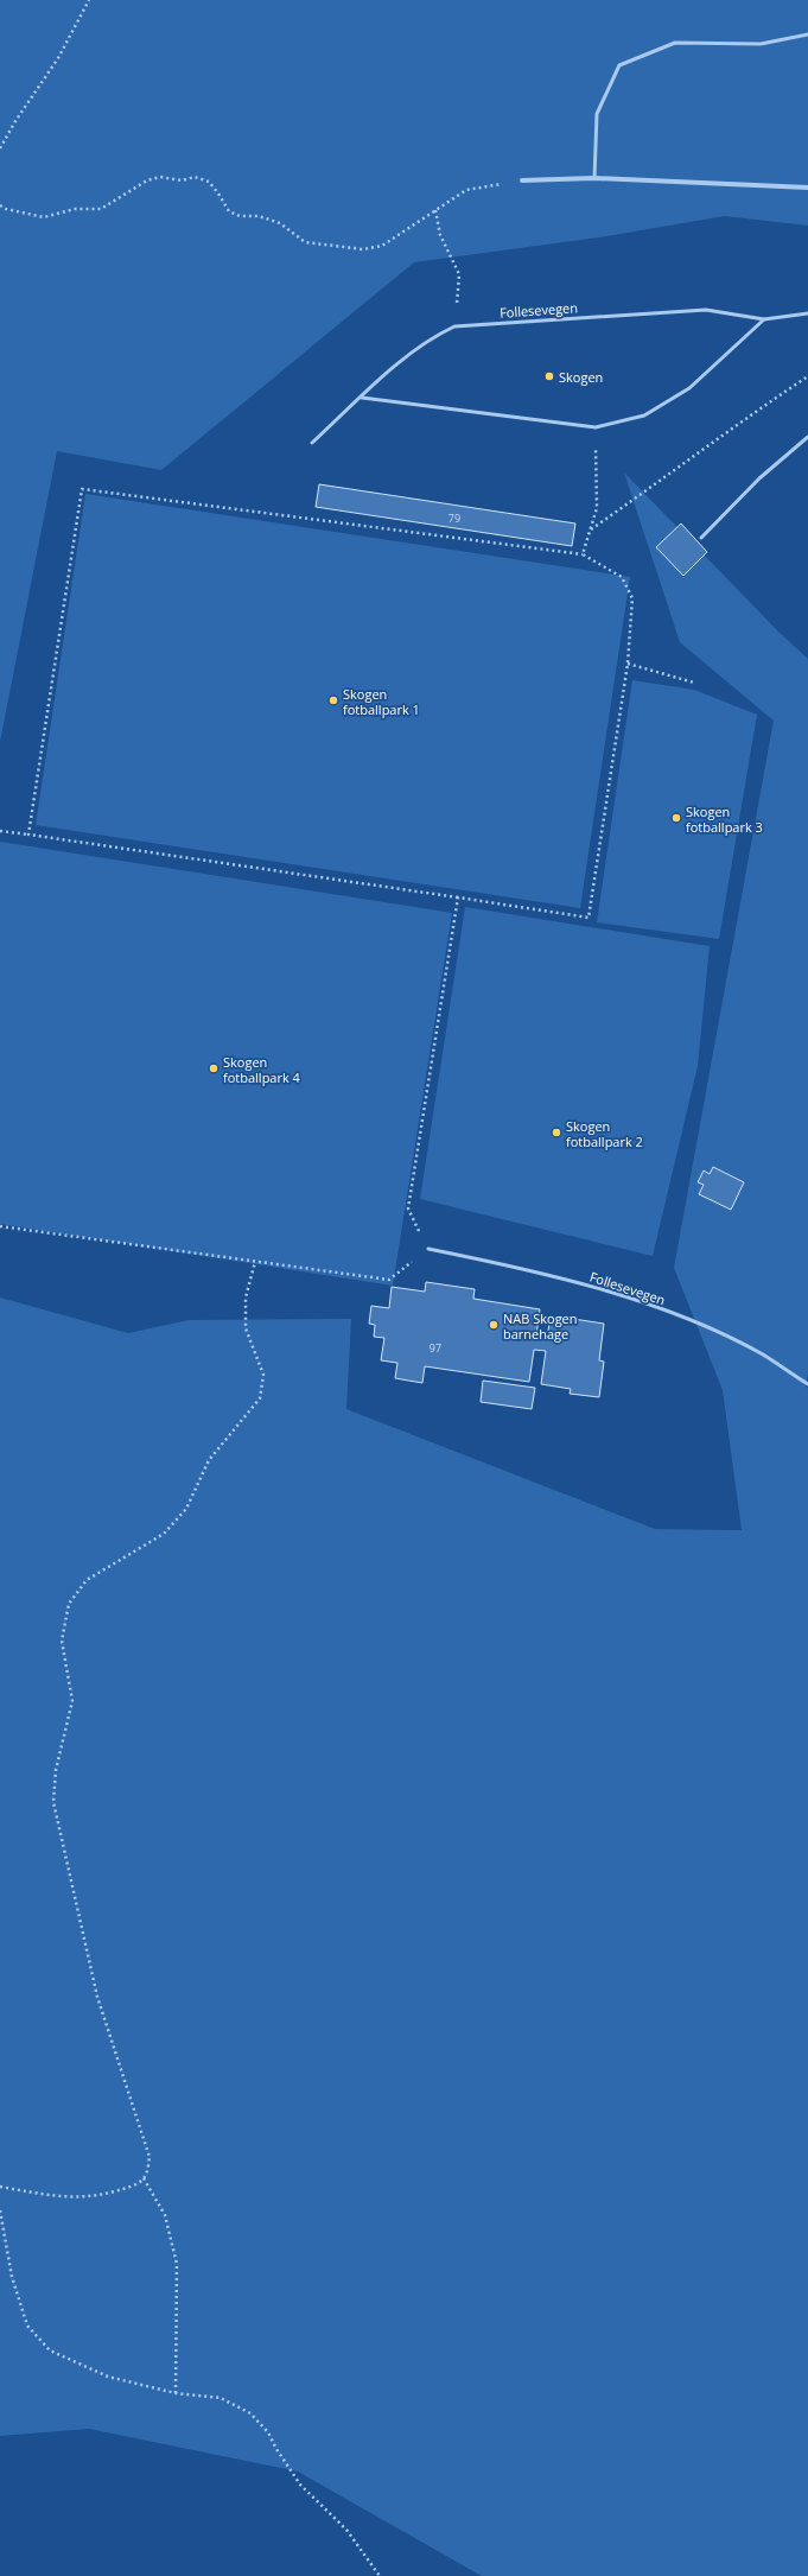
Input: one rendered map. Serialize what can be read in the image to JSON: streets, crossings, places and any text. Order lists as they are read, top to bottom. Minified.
{"streets":{"lane":["Follesevegen"]},"places":["Skogen","Skogen fotballpark 1","Skogen fotballpark 3","Skogen fotballpark 4","Skogen fotballpark 2","NAB Skogen barnehage"],"house_numbers":["79","97"]}
